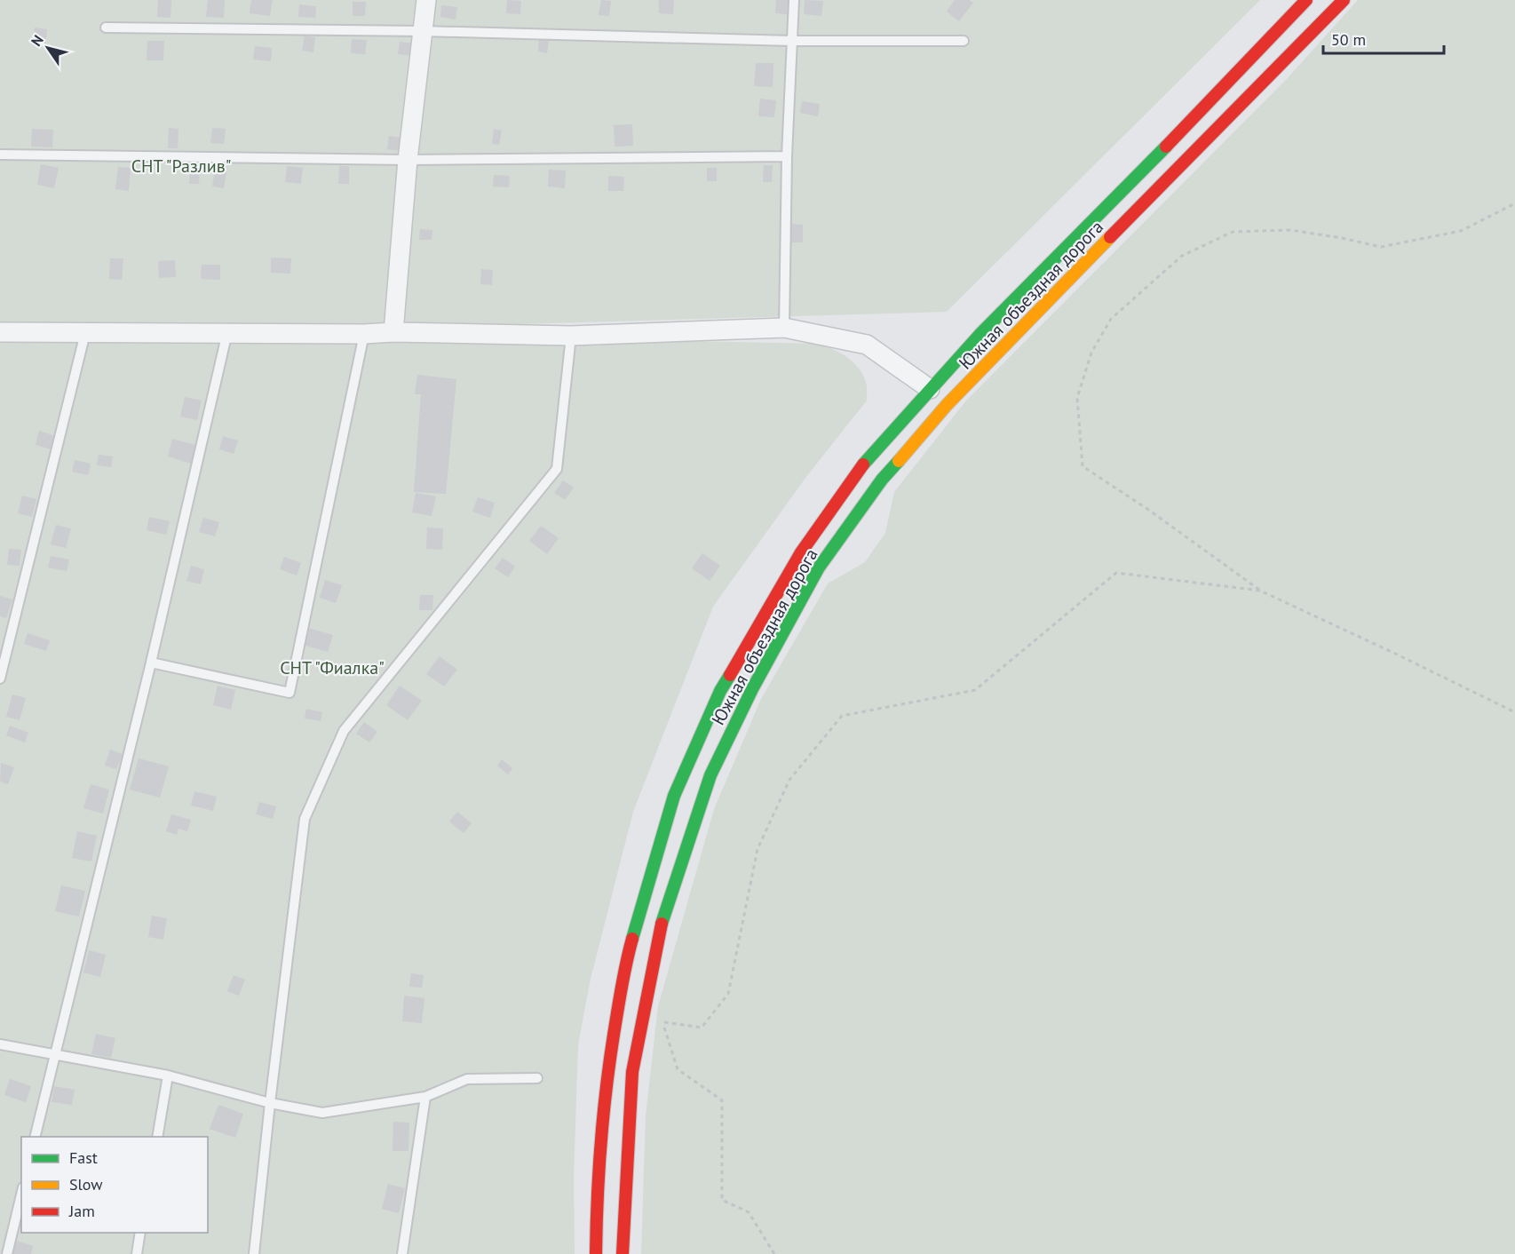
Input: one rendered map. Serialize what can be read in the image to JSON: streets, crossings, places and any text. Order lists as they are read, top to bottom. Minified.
{"streets":{"main road":["Южная объездная дорога"]},"parks":["СНТ \"Разлив\"","СНТ \"Фиалка\""],"legend":["Fast","Slow","Jam"],"scale_bar":"50 m","north":"top left"}
